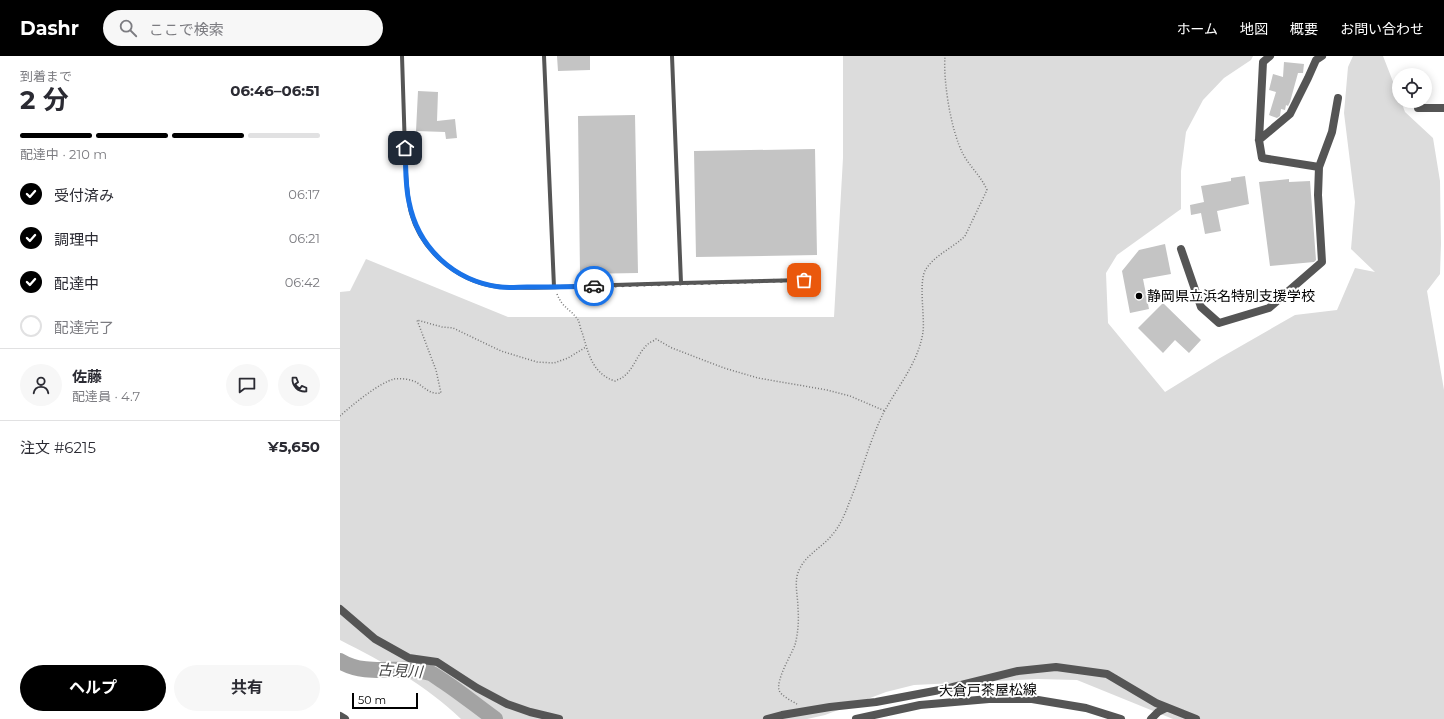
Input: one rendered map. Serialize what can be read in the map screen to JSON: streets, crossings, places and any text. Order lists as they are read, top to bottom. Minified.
{"streets":{"street":["大倉戸茶屋松線"]},"water":["古見川"],"places":["静岡県立浜名特別支援学校"],"scale_bar":"50 m","page":{"header":"Dashr","search":"ここで検索","nav":["ホーム","地図","概要","お問い合わせ"],"heading":["2 分","到着まで","06:46–06:51"],"panel":["佐藤","配達員 · 4.7","注文 #6215","¥5,650"],"bar":"配達中 · 210 m","list":[["受付済み","06:17"],["調理中","06:21"],["配達中","06:42"],"配達完了"],"buttons":["ヘルプ","共有"],"scale":"50 m"}}
